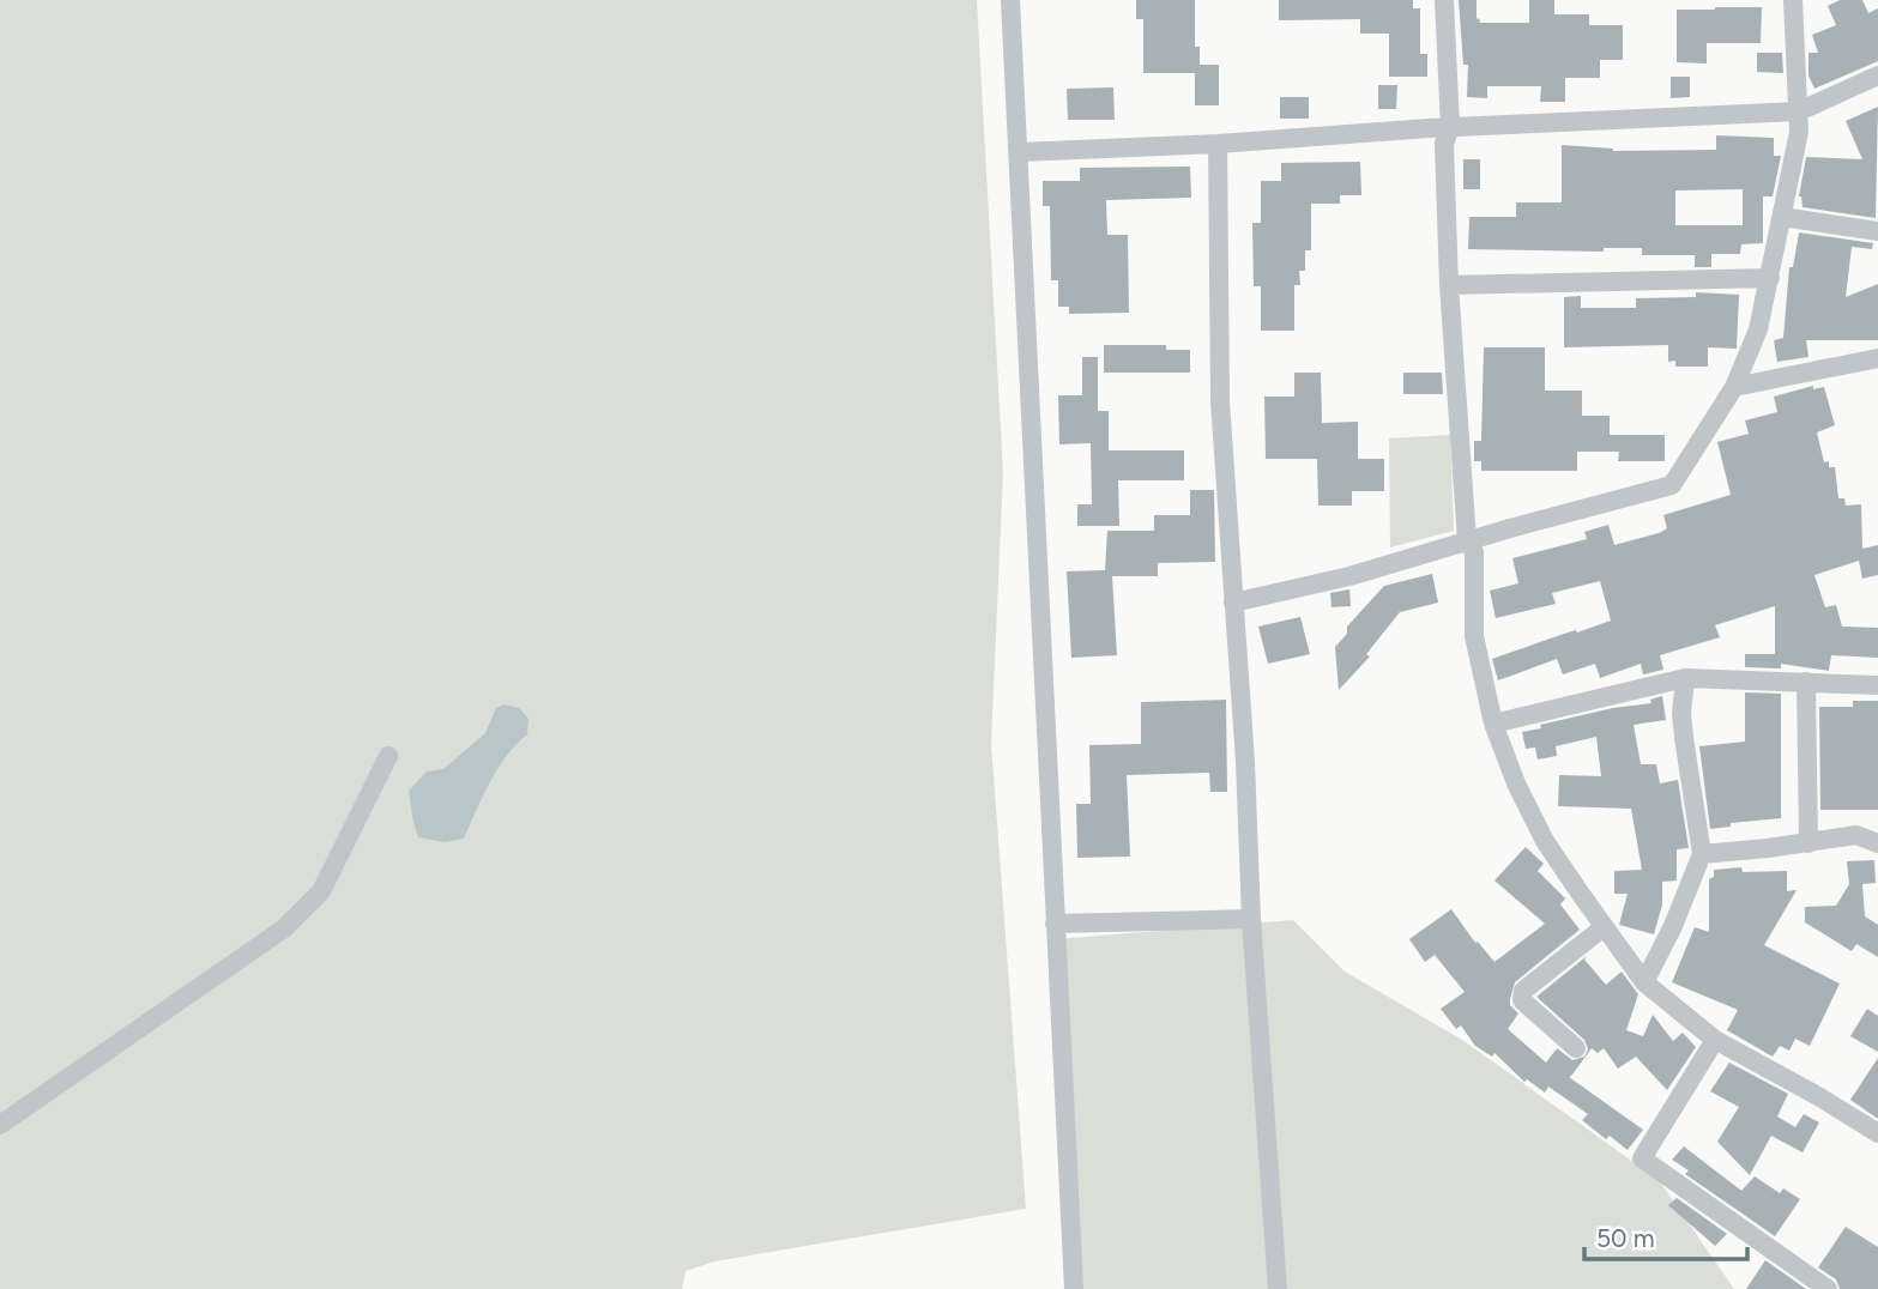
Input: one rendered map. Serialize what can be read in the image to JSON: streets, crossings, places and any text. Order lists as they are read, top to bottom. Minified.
{"scale_bar":"50 m"}
